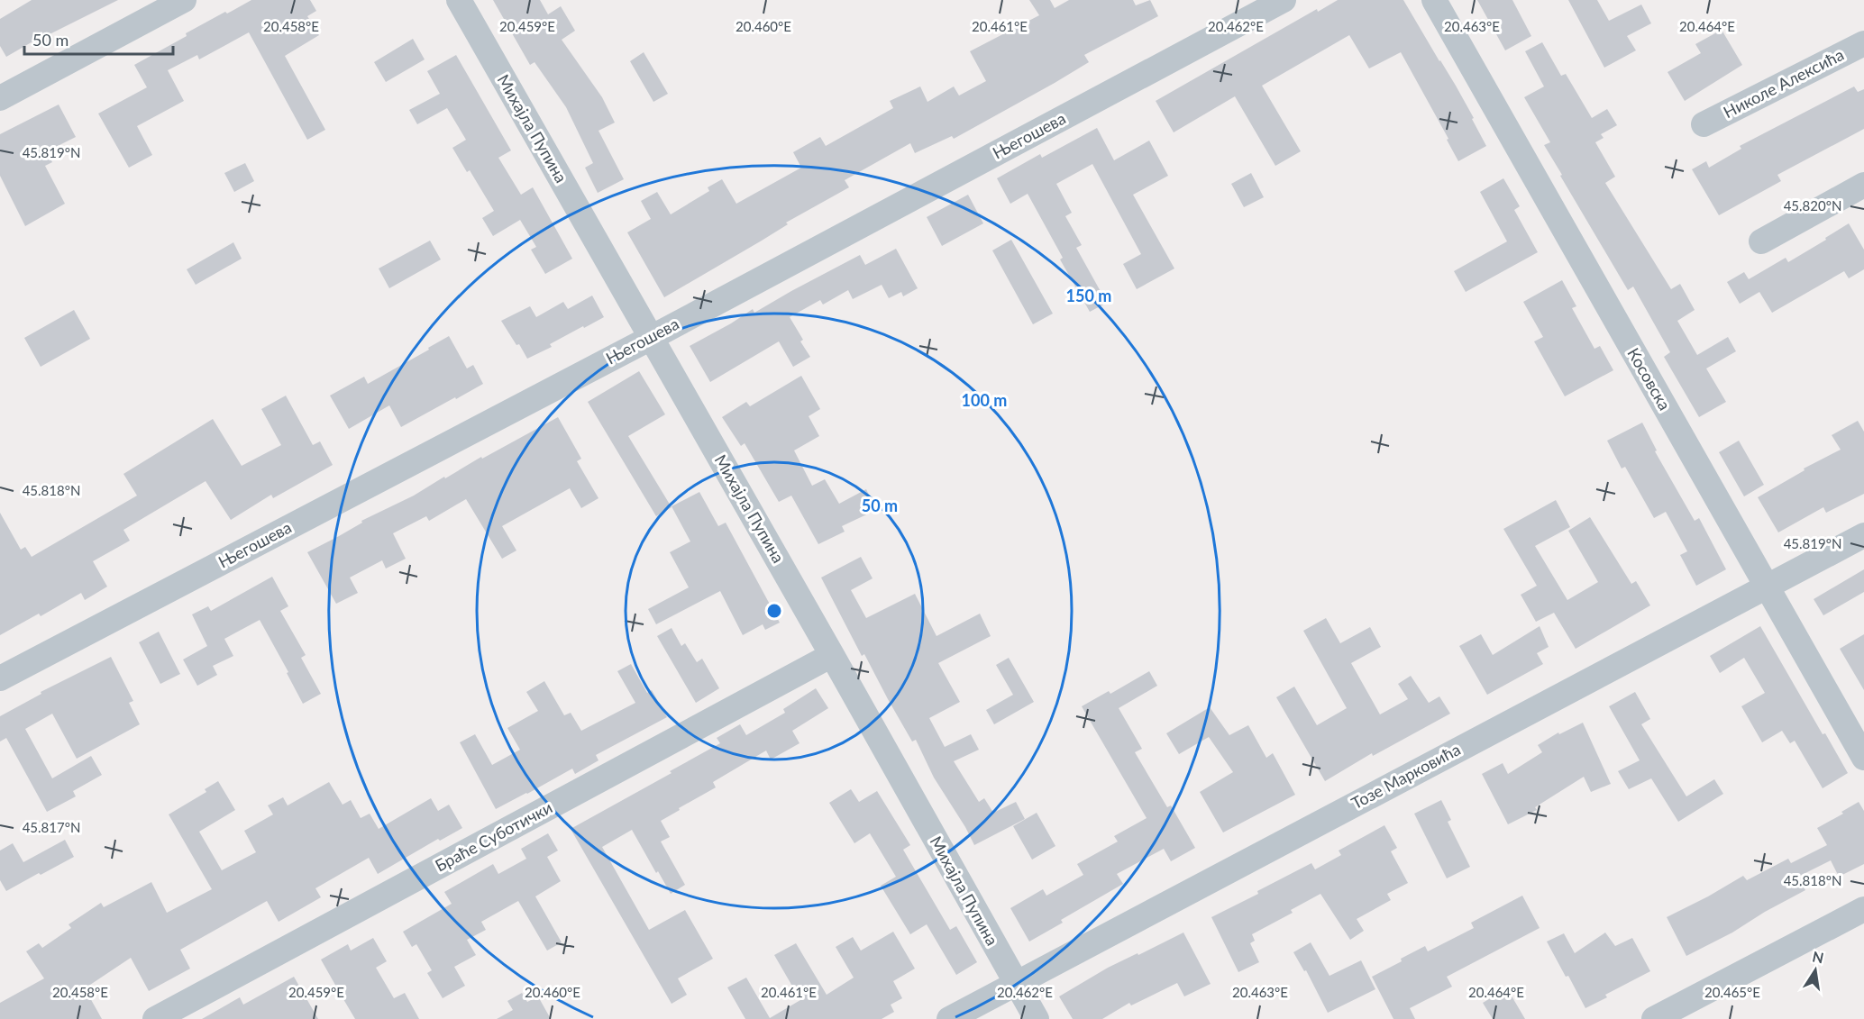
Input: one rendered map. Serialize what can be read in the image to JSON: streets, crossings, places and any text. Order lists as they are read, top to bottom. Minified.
{"streets":{"street":["Николе Алексића","Михајла Пупина","Његошева","Косовска","Тозе Марковића","Браће Суботички"]},"crossings":[["Михајла Пупина","Његошева"],["Михајла Пупина","Тозе Марковића"],["Михајла Пупина","Браће Суботички"],["Косовска","Тозе Марковића"]],"scale_bar":"50 m","north":"top","coordinates":["20.458°E","20.459°E","20.460°E","20.461°E","20.462°E","20.463°E","20.464°E","45.819°N","45.820°N","45.818°N","45.817°N","20.465°E"],"rings":["150 m","100 m","50 m"]}
